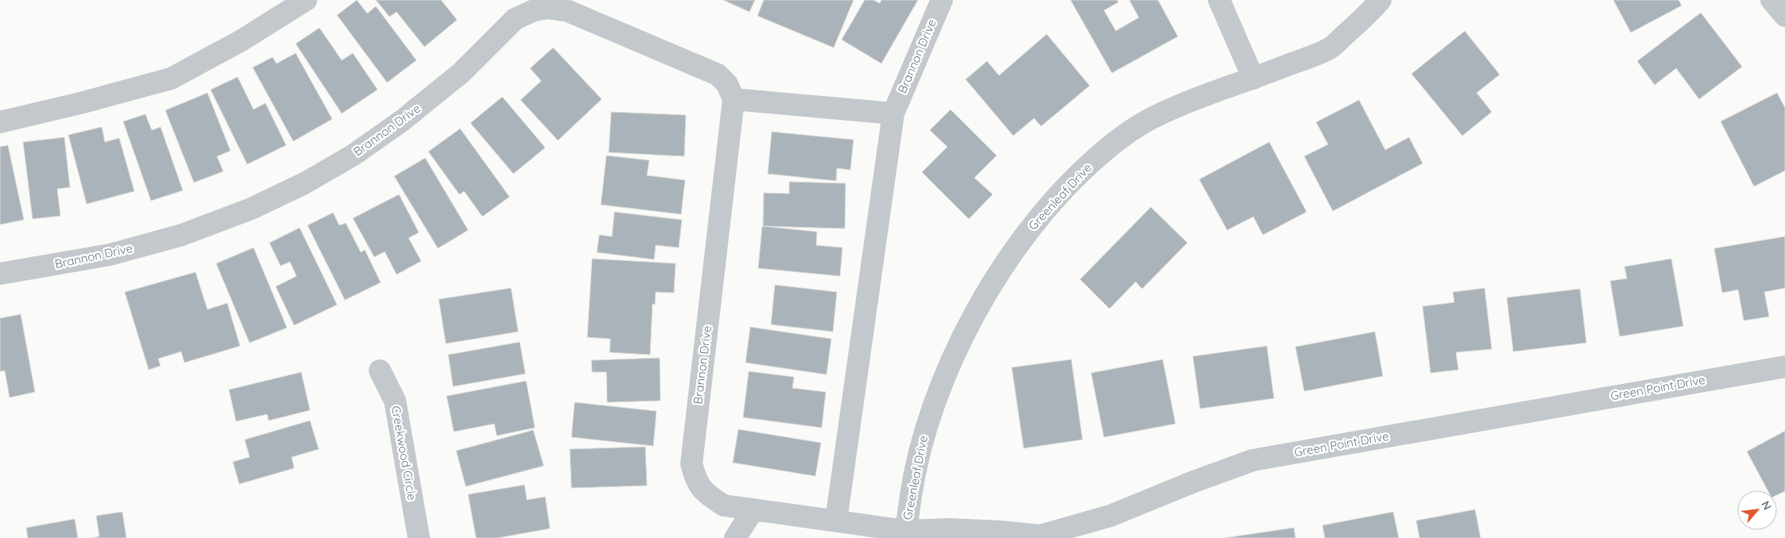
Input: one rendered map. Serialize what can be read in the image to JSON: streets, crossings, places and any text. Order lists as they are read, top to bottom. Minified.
{"streets":{"street":["Brannon Drive","Greenleaf Drive","Green Point Drive","Creekwood Circle"]},"crossings":[["Brannon Drive","Greenleaf Drive"],["Brannon Drive","Green Point Drive"],["Greenleaf Drive","Green Point Drive"]],"north":"top right"}
